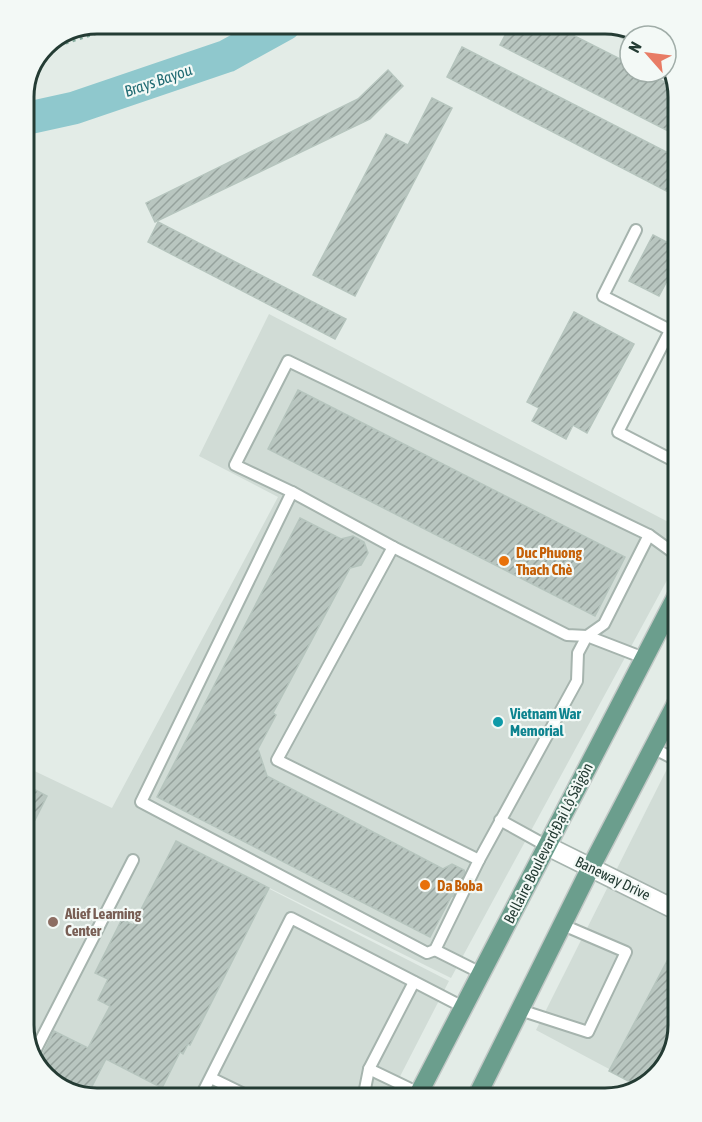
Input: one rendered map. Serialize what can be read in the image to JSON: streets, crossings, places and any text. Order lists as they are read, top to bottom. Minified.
{"streets":{"main road":["Bellaire Boulevard;Đại Lộ Sàigòn"],"street":["Baneway Drive"]},"crossings":[["Bellaire Boulevard;Đại Lộ Sàigòn","Baneway Drive"]],"water":["Brays Bayou"],"places":["Duc Phuong Thach Chè","Vietnam War Memorial","Da Boba","Alief Learning Center"],"north":"top left"}
